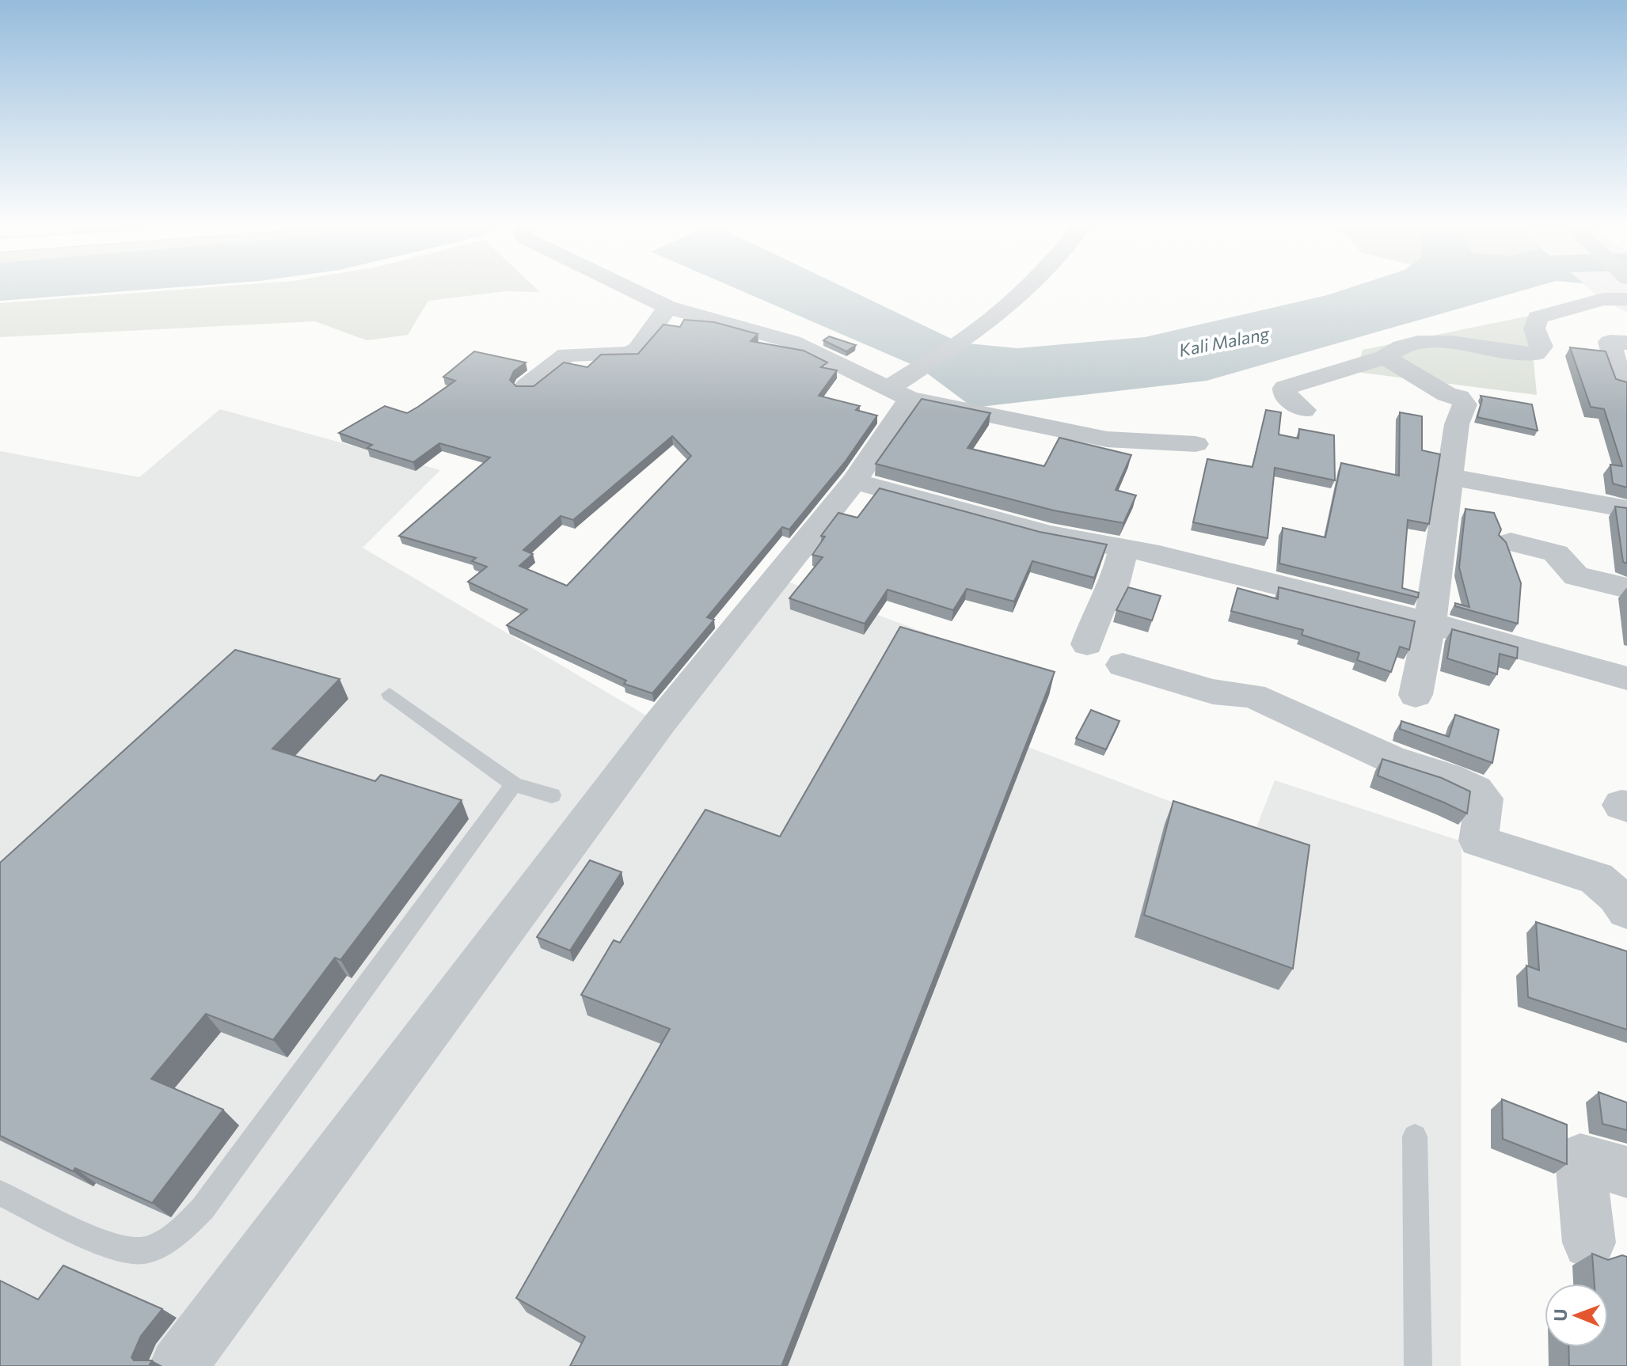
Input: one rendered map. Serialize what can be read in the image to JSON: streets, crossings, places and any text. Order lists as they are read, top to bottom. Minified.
{"water":["Kali Malang"],"north":"left"}
